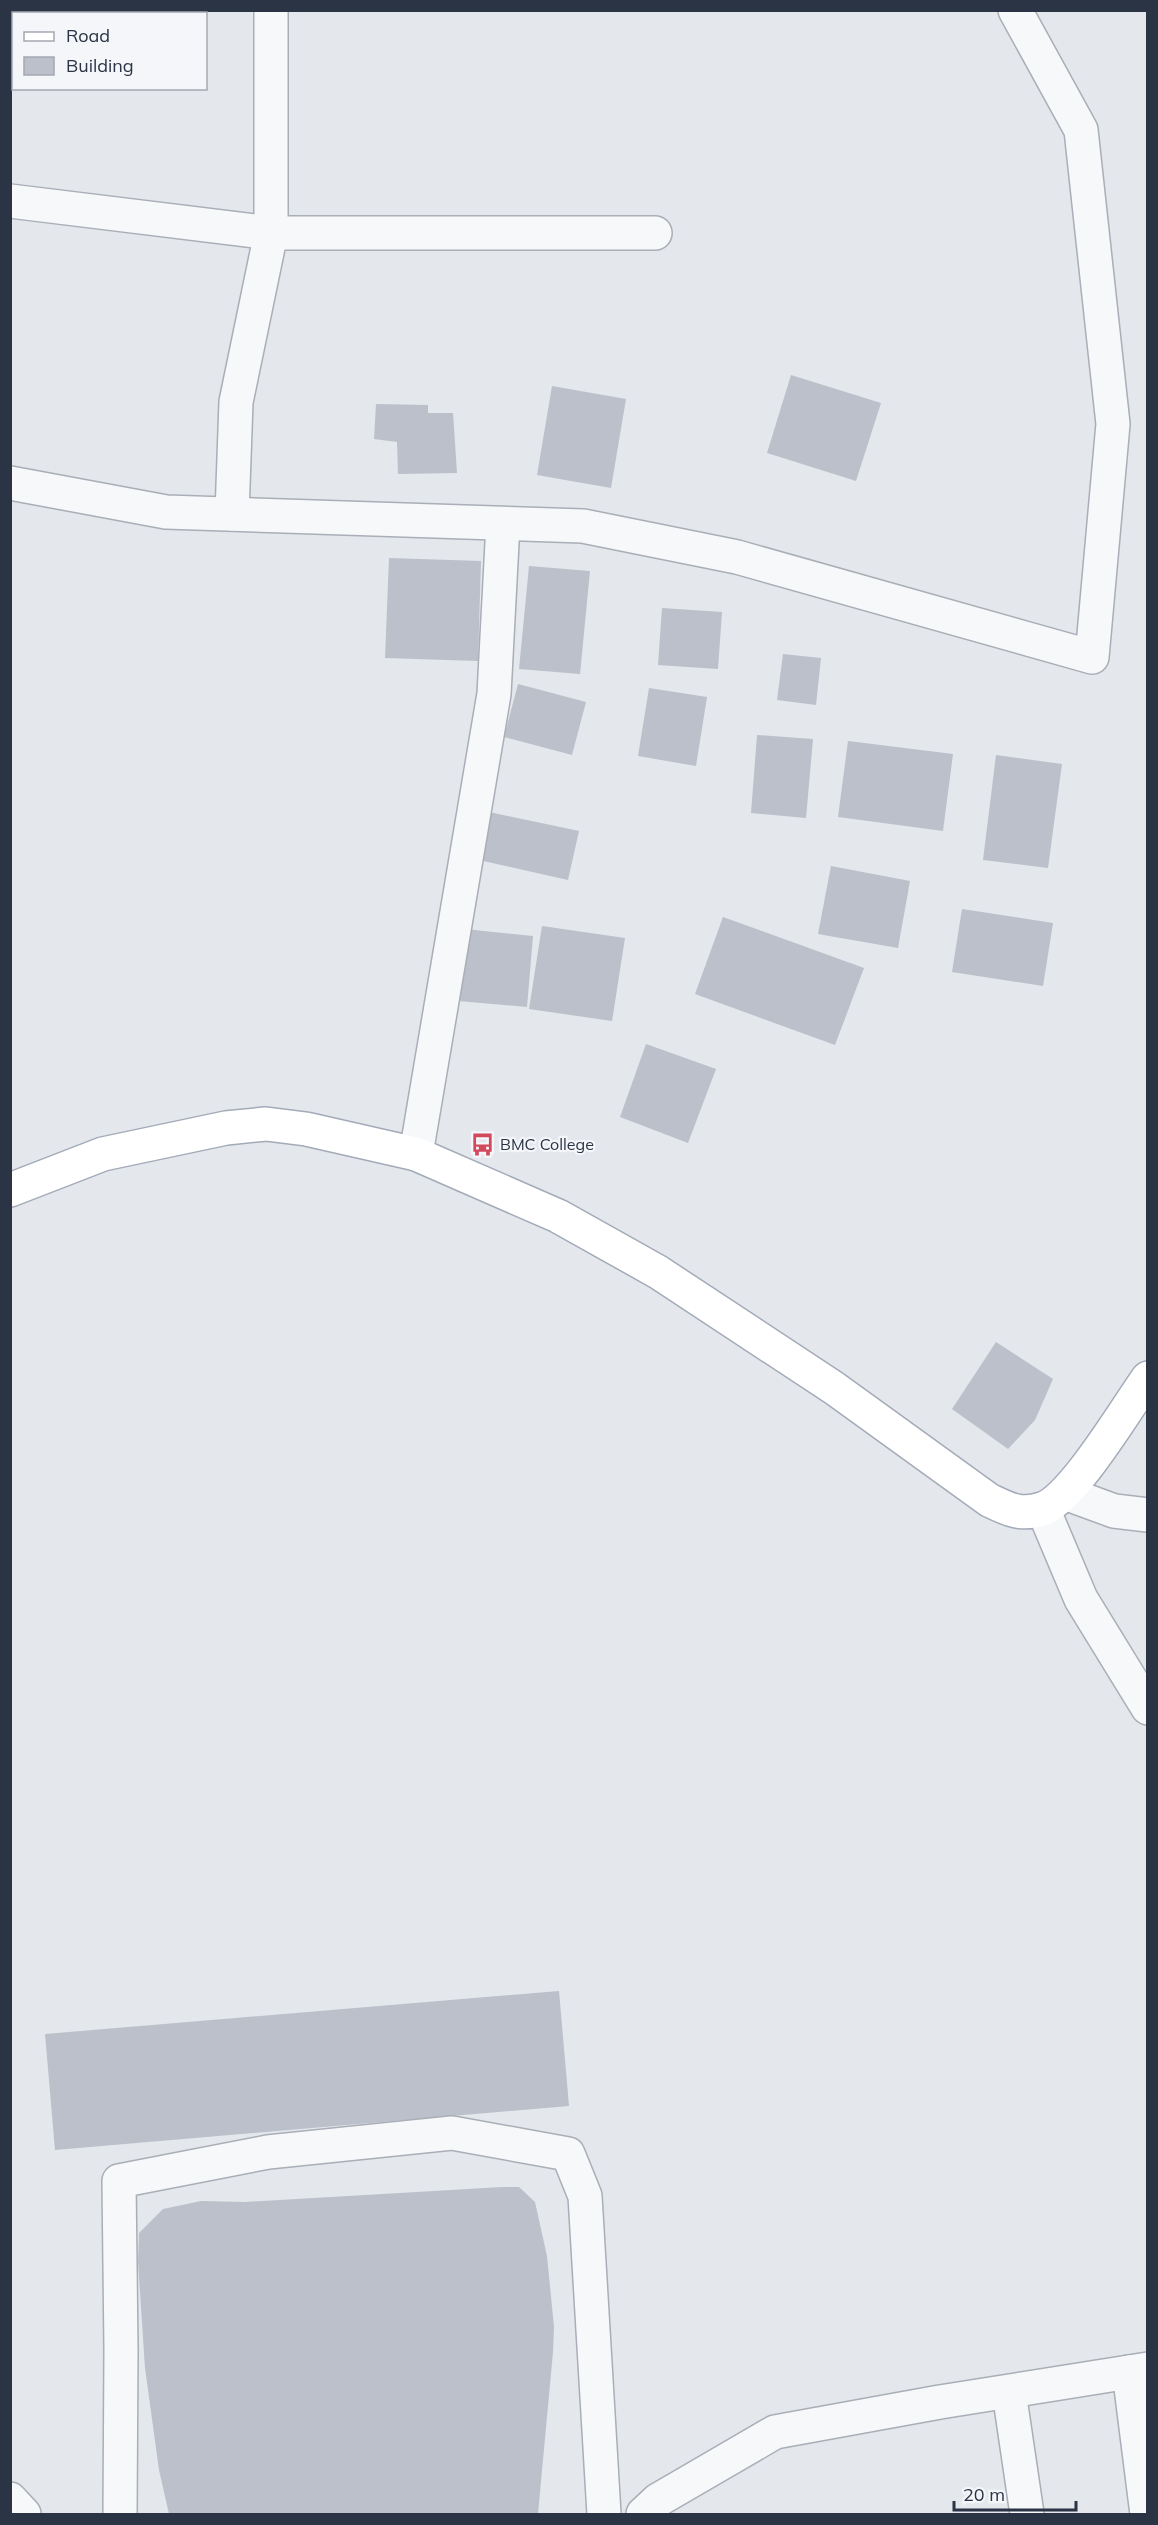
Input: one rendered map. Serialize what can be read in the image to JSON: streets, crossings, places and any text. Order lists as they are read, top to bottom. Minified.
{"places":{"bus stop":["BMC College"]},"legend":["Road","Building"],"scale_bar":"20 m"}
